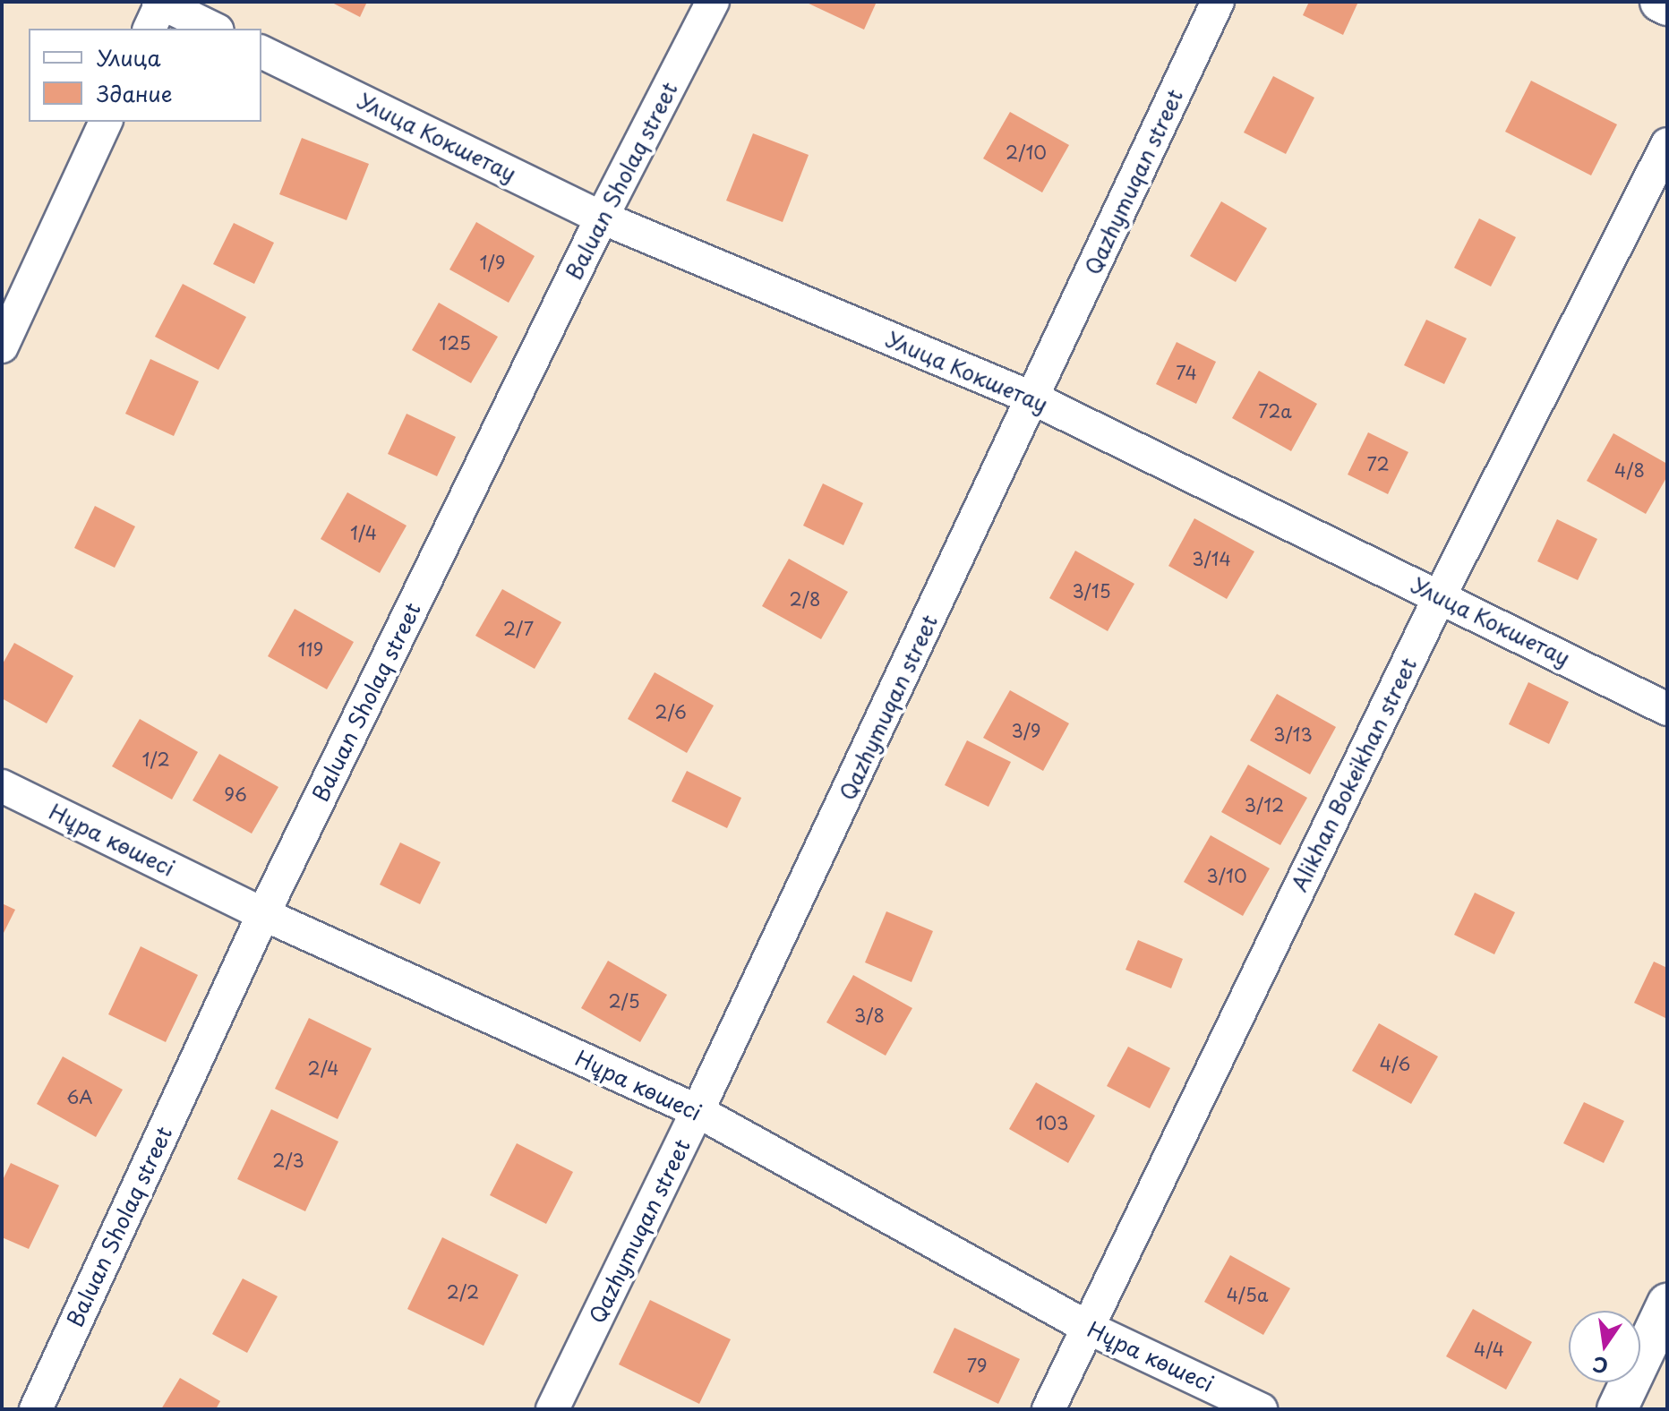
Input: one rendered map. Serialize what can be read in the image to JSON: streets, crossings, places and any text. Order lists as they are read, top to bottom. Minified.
{"streets":{"street":["Улица Кокшетау","Baluan Sholaq street","Qazhymuqan street","Alikhan Bokeikhan street","Нұра көшесі"]},"crossings":[["Улица Кокшетау","Baluan Sholaq street"],["Улица Кокшетау","Qazhymuqan street"],["Улица Кокшетау","Alikhan Bokeikhan street"],["Baluan Sholaq street","Нұра көшесі"],["Qazhymuqan street","Нұра көшесі"],["Alikhan Bokeikhan street","Нұра көшесі"]],"house_numbers":["2/10","1/9","125","74","72а","72","4/8","1/4","3/14","3/15","2/8","2/7","119","2/6","3/9","3/13","1/2","96","3/12","3/10","2/5","3/8","4/6","2/4","6А","103","2/3","2/2","4/5а","4/4","79"],"legend":["Улица","Здание"],"north":"bottom"}
